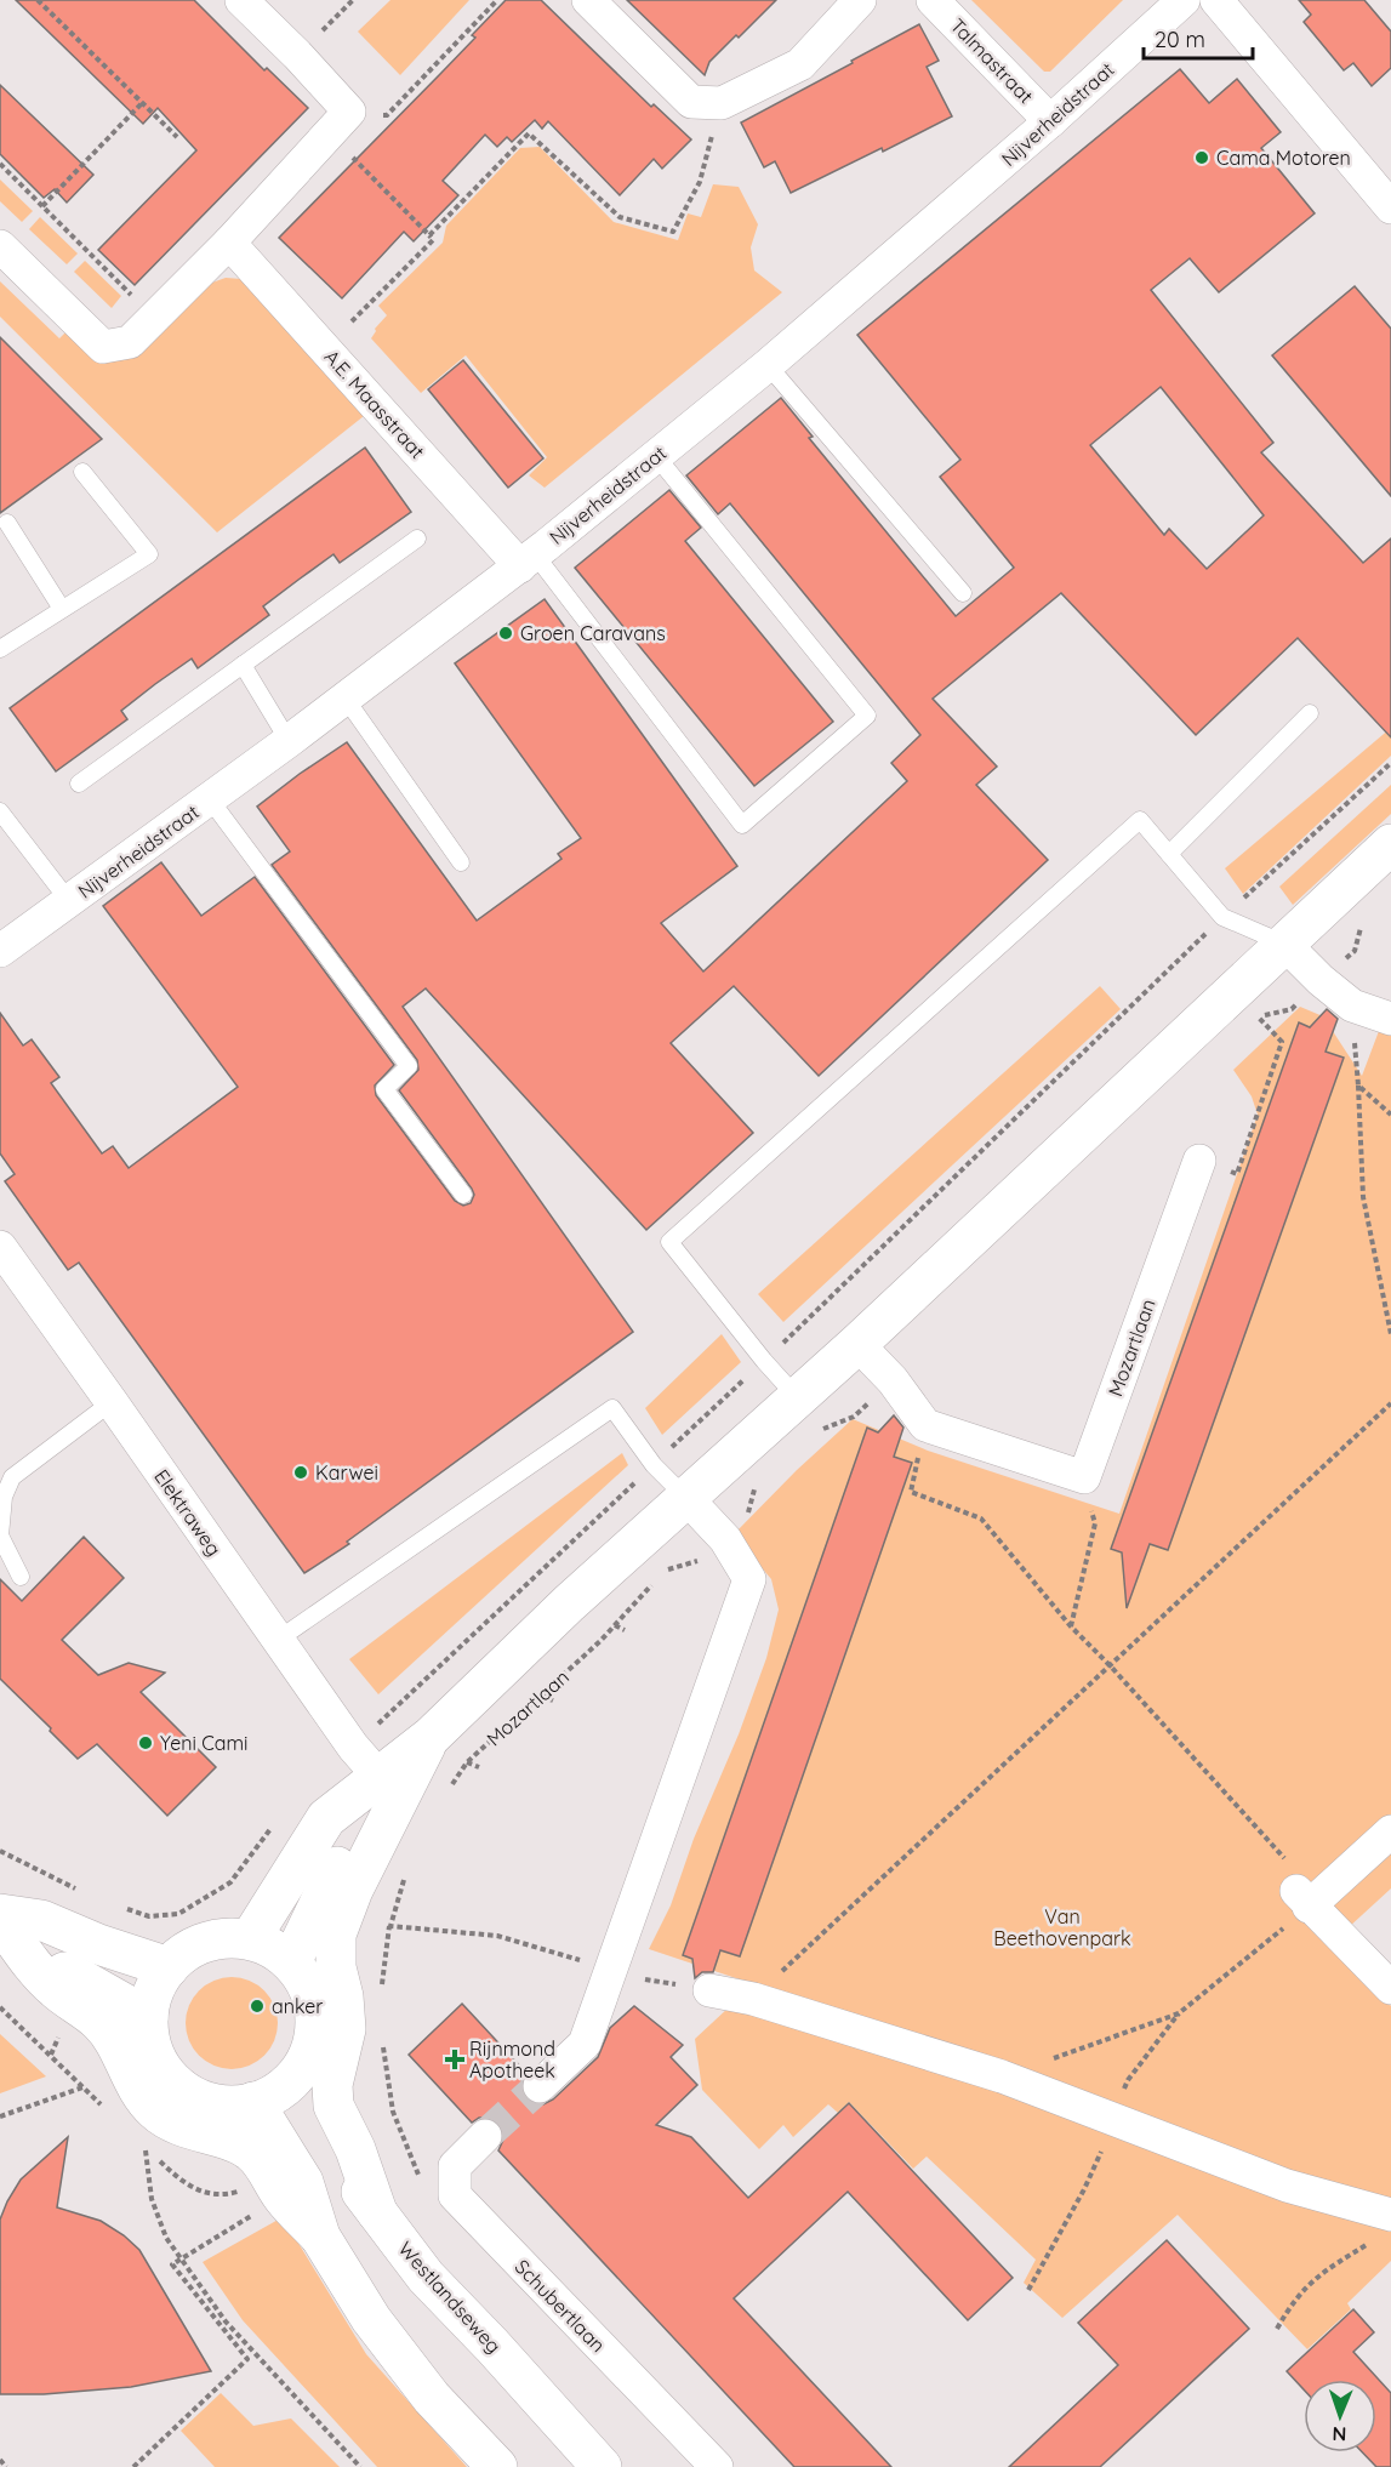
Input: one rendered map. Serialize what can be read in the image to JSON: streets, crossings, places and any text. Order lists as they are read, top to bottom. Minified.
{"streets":{"main road":["Westlandseweg"],"street":["Talmastraat","Nijverheidstraat","A.E. Maasstraat","Mozartlaan","Elektraweg","Schubertlaan"]},"crossings":[["Talmastraat","Nijverheidstraat"],["Nijverheidstraat","A.E. Maasstraat"]],"parks":["Van Beethovenpark"],"places":{"other":["Cama Motoren","Groen Caravans","Karwei","Yeni Cami","anker"],"health":["Rijnmond Apotheek"]},"scale_bar":"20 m","north":"bottom"}
